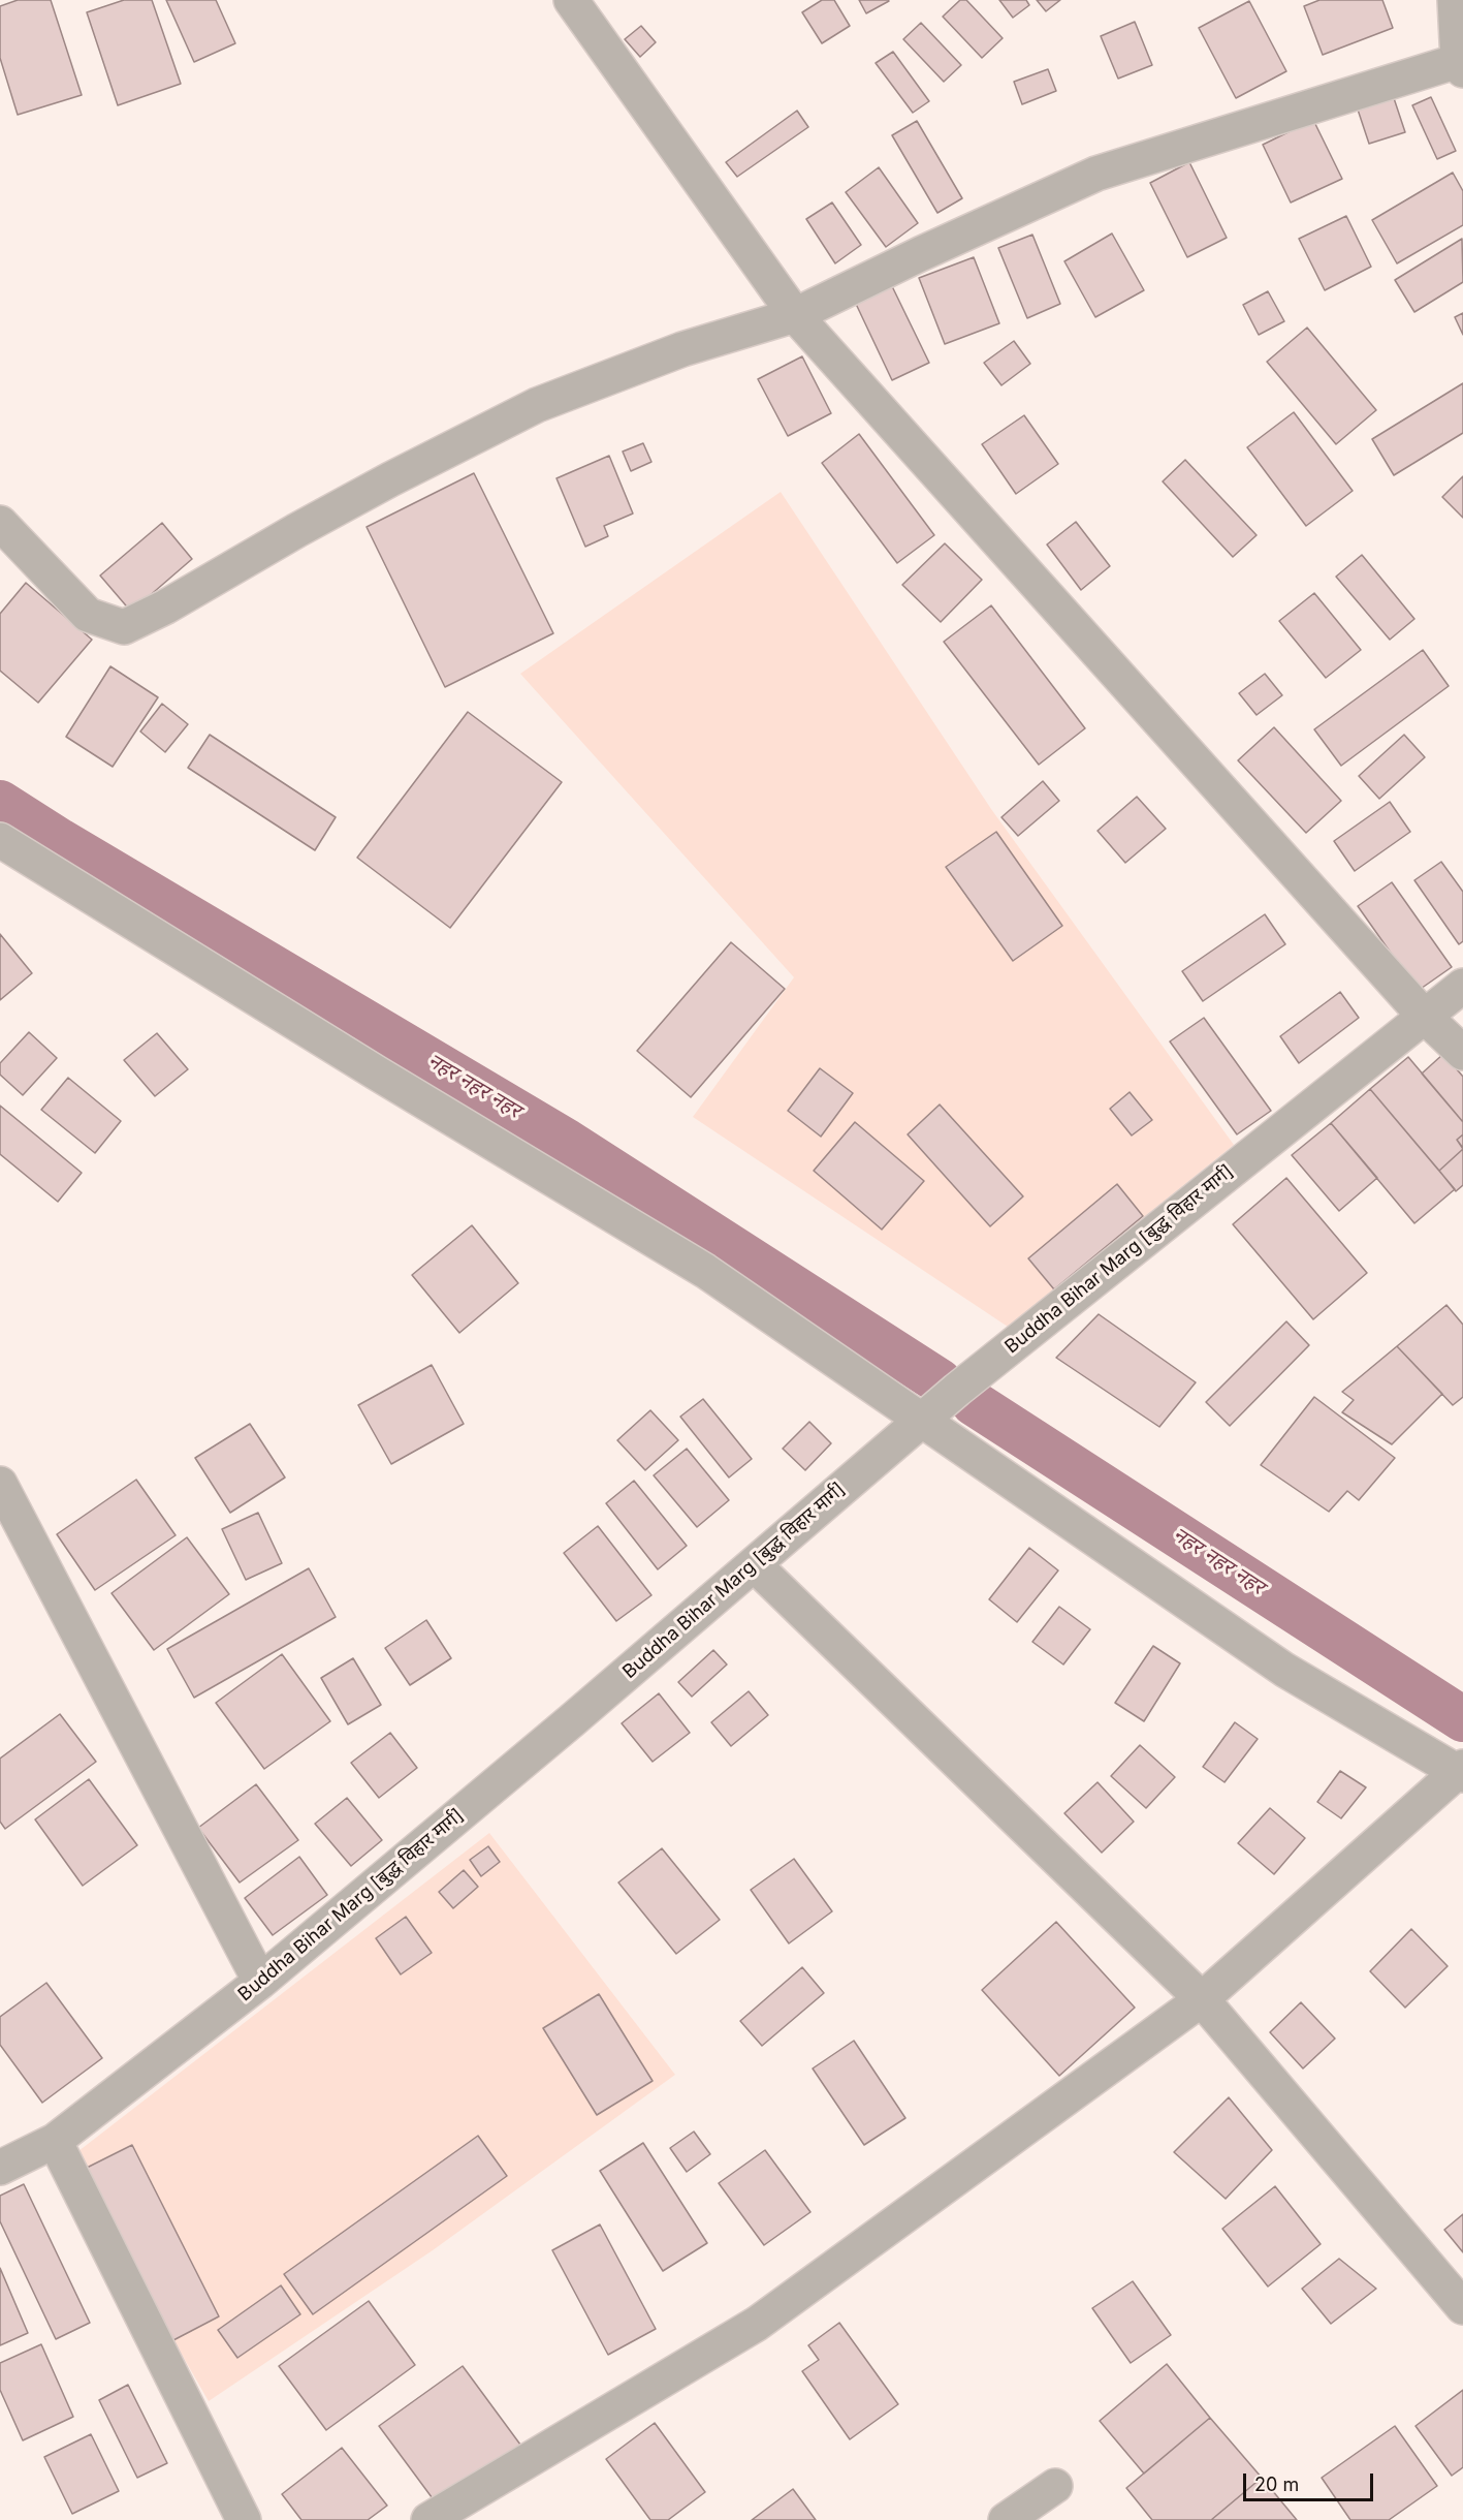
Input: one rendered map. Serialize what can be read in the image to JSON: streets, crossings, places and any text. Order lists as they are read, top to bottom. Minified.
{"streets":{"street":["Buddha Bihar Marg [बुद्ध विहार मार्ग]"]},"water":["नहर नहर नहर"],"scale_bar":"20 m"}
